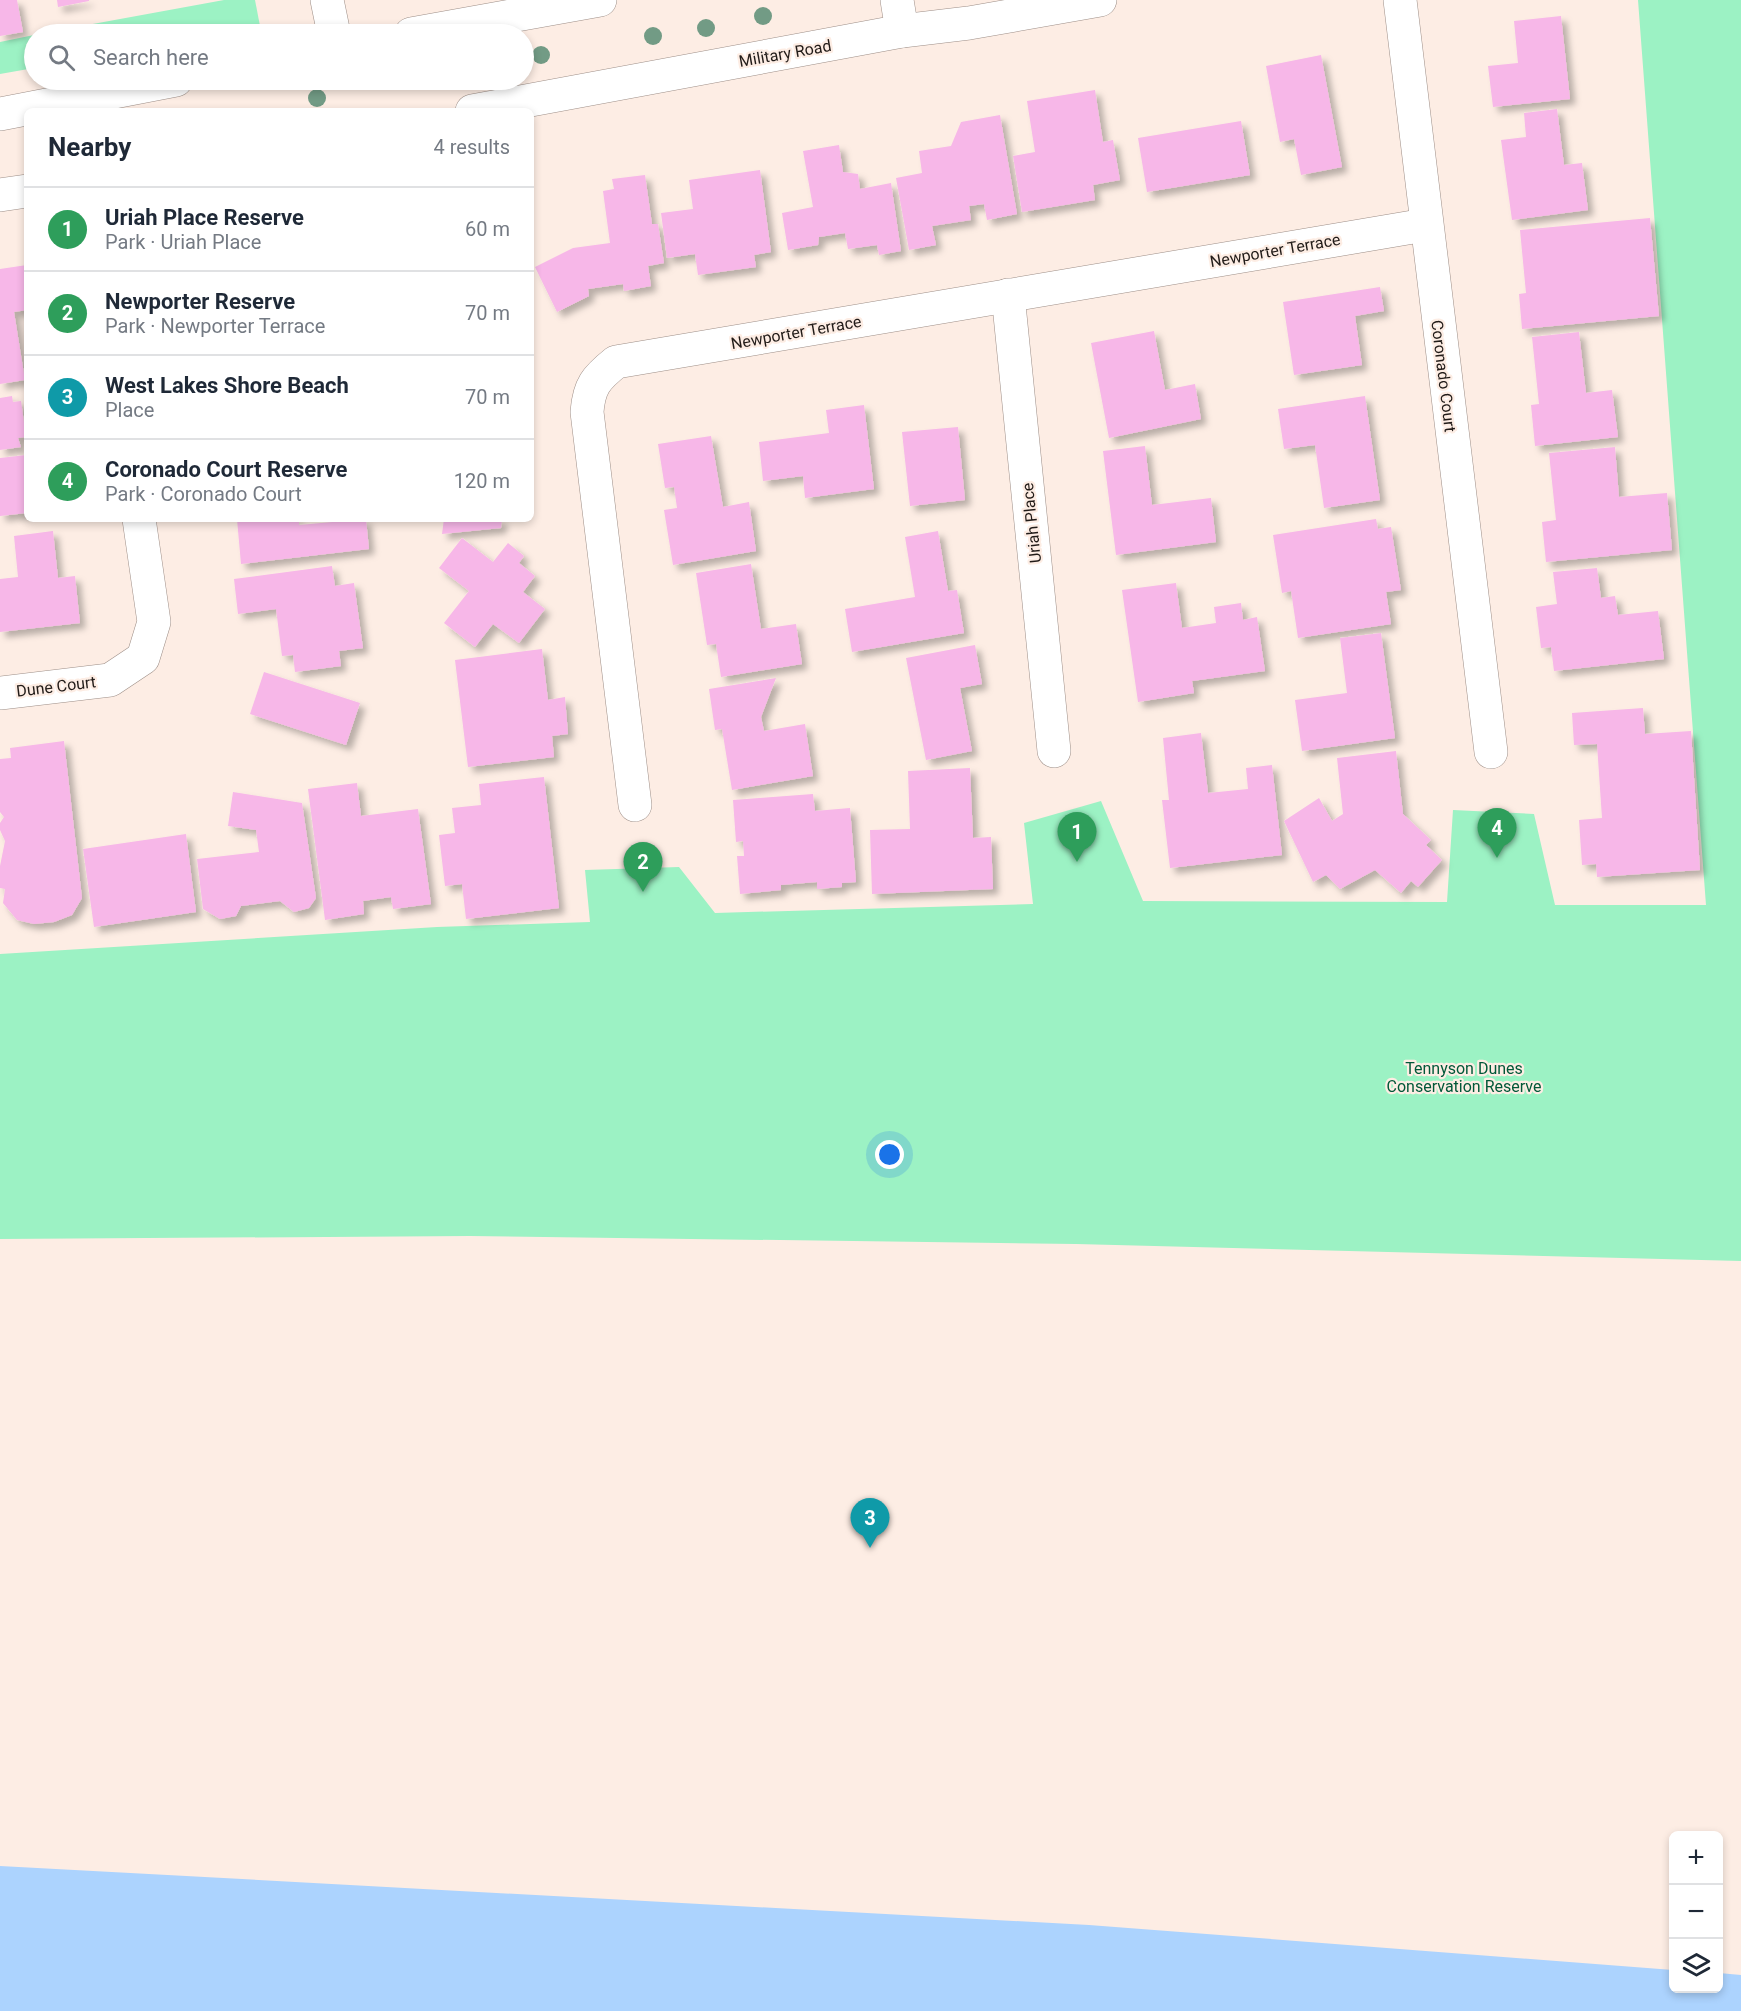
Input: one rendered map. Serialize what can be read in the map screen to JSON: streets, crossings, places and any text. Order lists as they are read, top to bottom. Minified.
{"streets":{"street":["Military Road","Newporter Terrace","Coronado Court","Uriah Place","Dune Court"]},"crossings":[["Newporter Terrace","Coronado Court"],["Newporter Terrace","Uriah Place"]],"parks":["Tennyson Dunes Conservation Reserve"],"page":{"search":"Search here","heading":["Nearby","4 results"],"list":[{"mark":"1","name":"Uriah Place Reserve","note":"Park · Uriah Place","value":"60 m"},{"mark":"2","name":"Newporter Reserve","note":"Park · Newporter Terrace","value":"70 m"},{"mark":"3","name":"West Lakes Shore Beach","note":"Place","value":"70 m"},{"mark":"4","name":"Coronado Court Reserve","note":"Park · Coronado Court","value":"120 m"}],"pins":["4","1","2","3"],"map_buttons":["+","−"]}}
